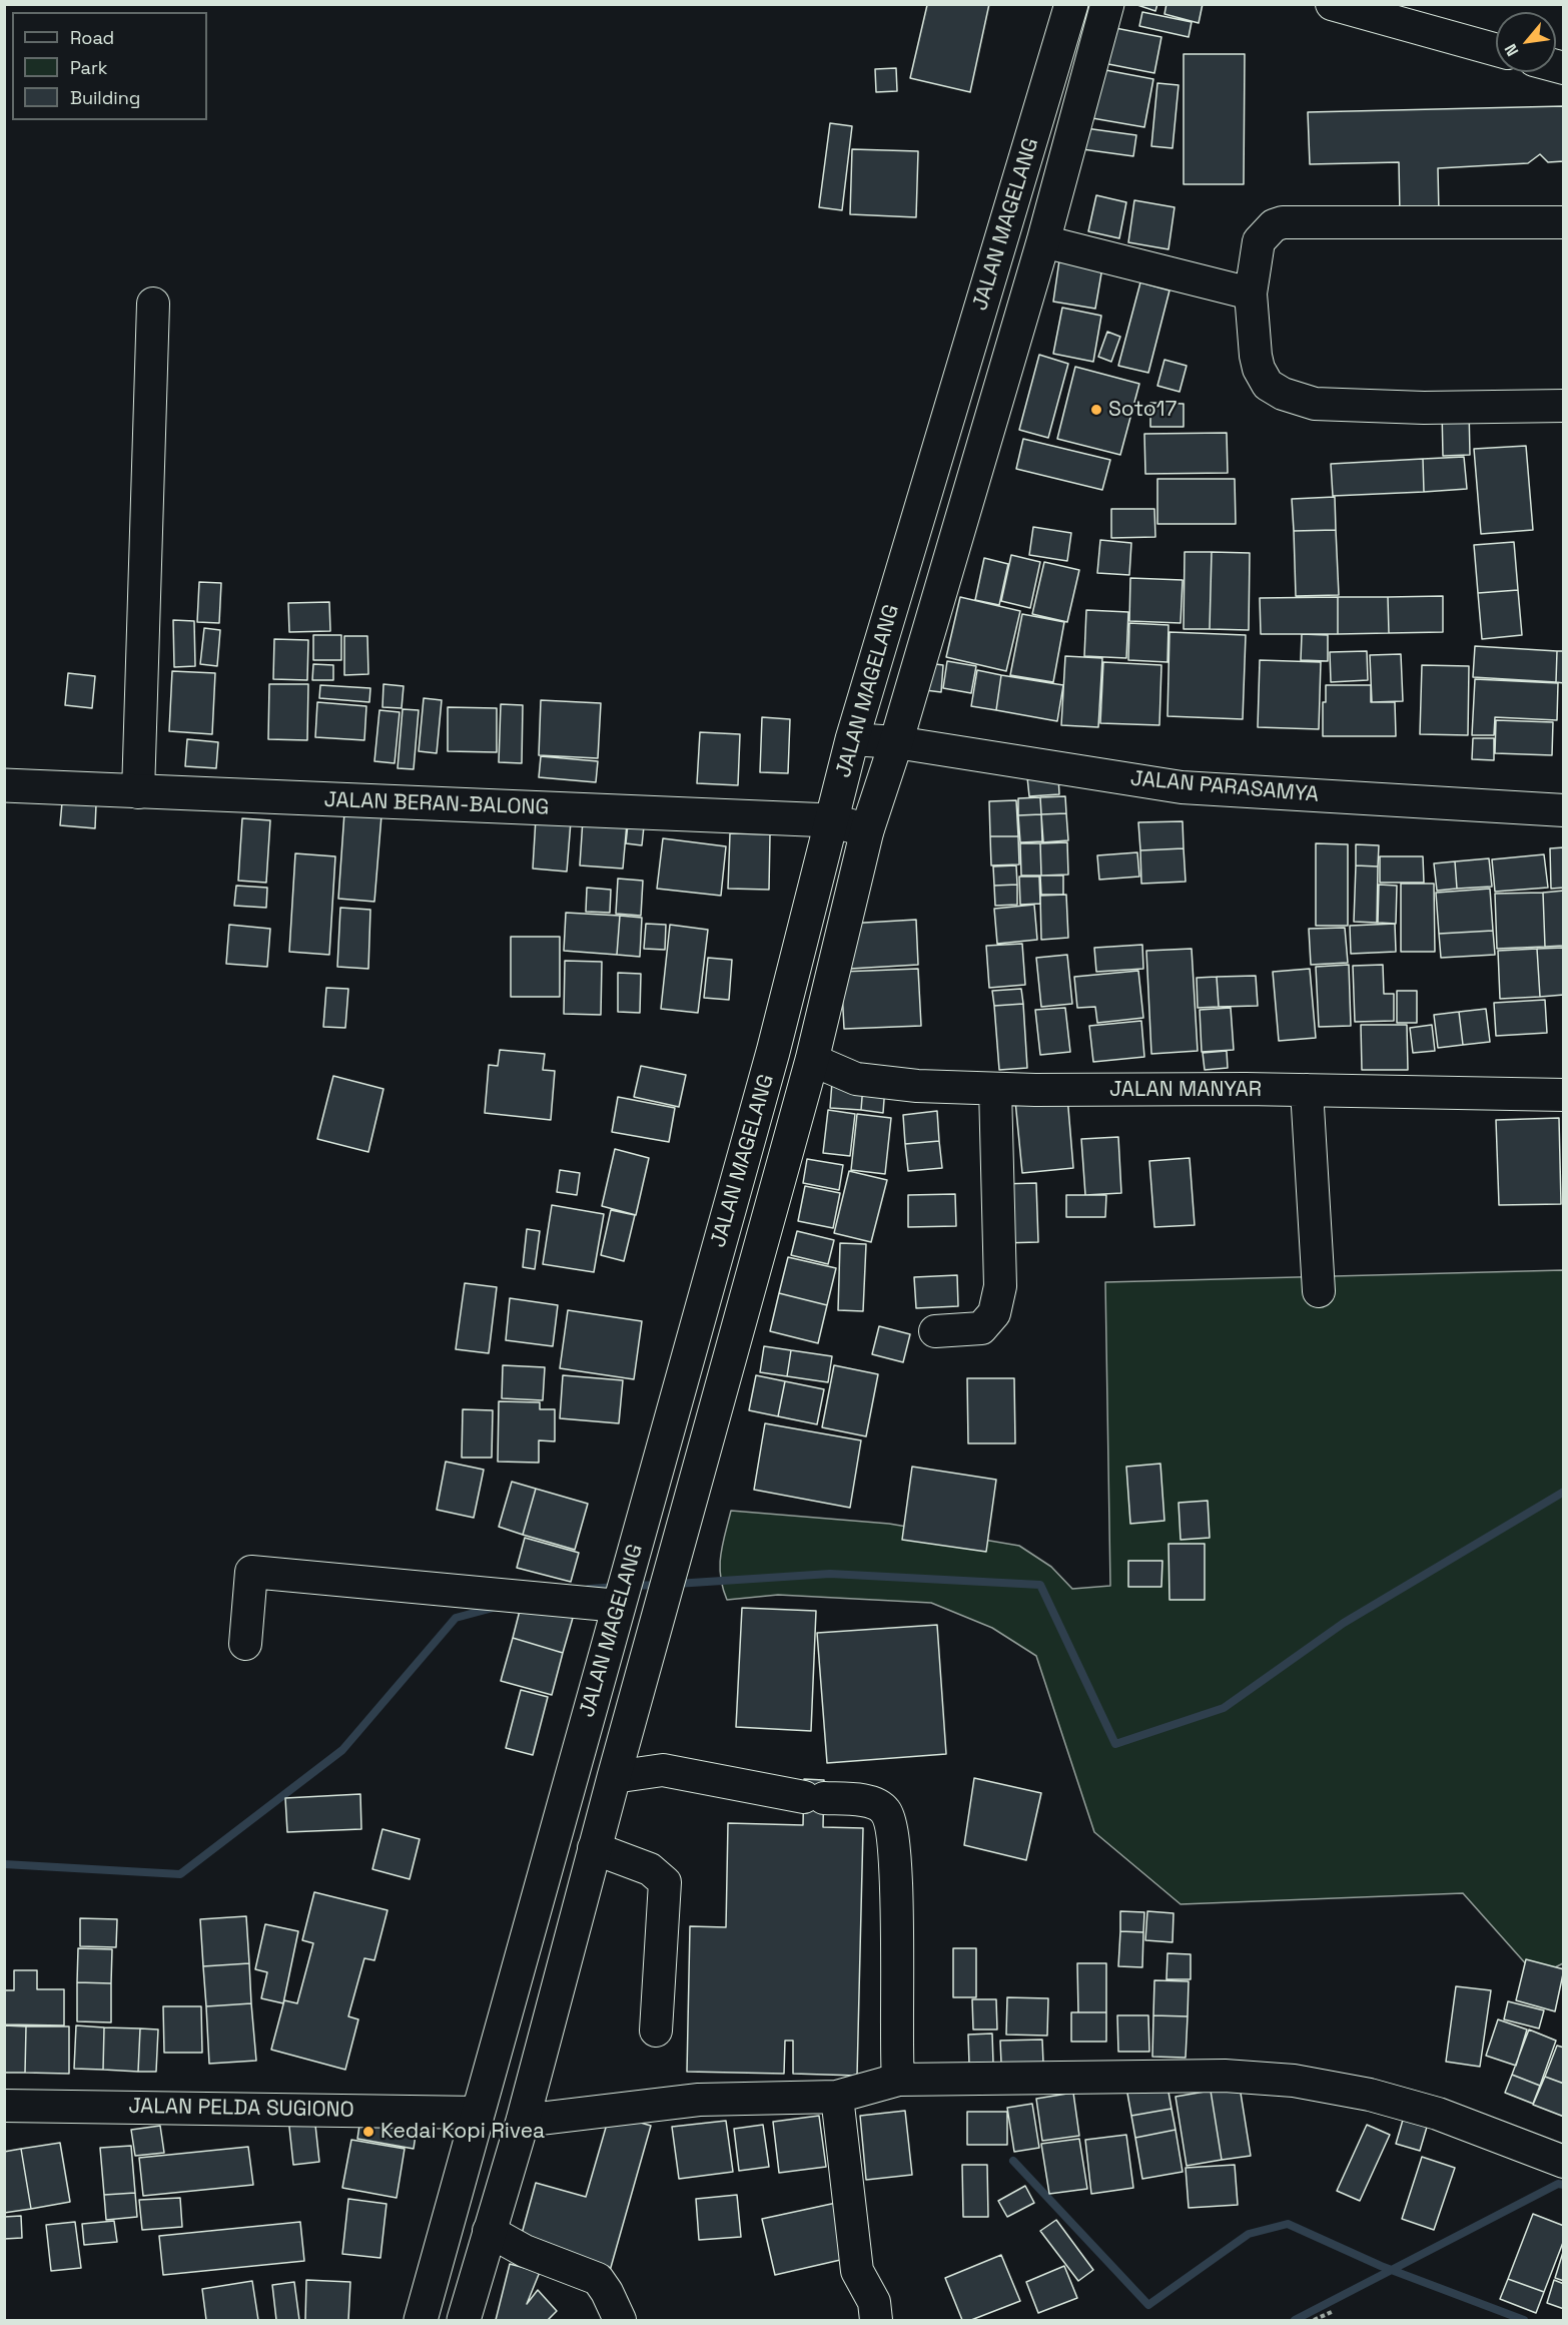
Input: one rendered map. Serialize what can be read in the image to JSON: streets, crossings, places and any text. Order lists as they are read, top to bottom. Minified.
{"streets":{"main road":["JALAN MAGELANG","JALAN BERAN-BALONG"],"street":["JALAN PARASAMYA","JALAN MANYAR","JALAN PELDA SUGIONO"]},"crossings":[["JALAN MAGELANG","JALAN PARASAMYA"],["JALAN MAGELANG","JALAN BERAN-BALONG"],["JALAN MAGELANG","JALAN MANYAR"],["JALAN MAGELANG","JALAN PELDA SUGIONO"]],"places":["Soto17","Kedai Kopi Rivea"],"legend":["Road","Park","Building"],"north":"bottom left"}
